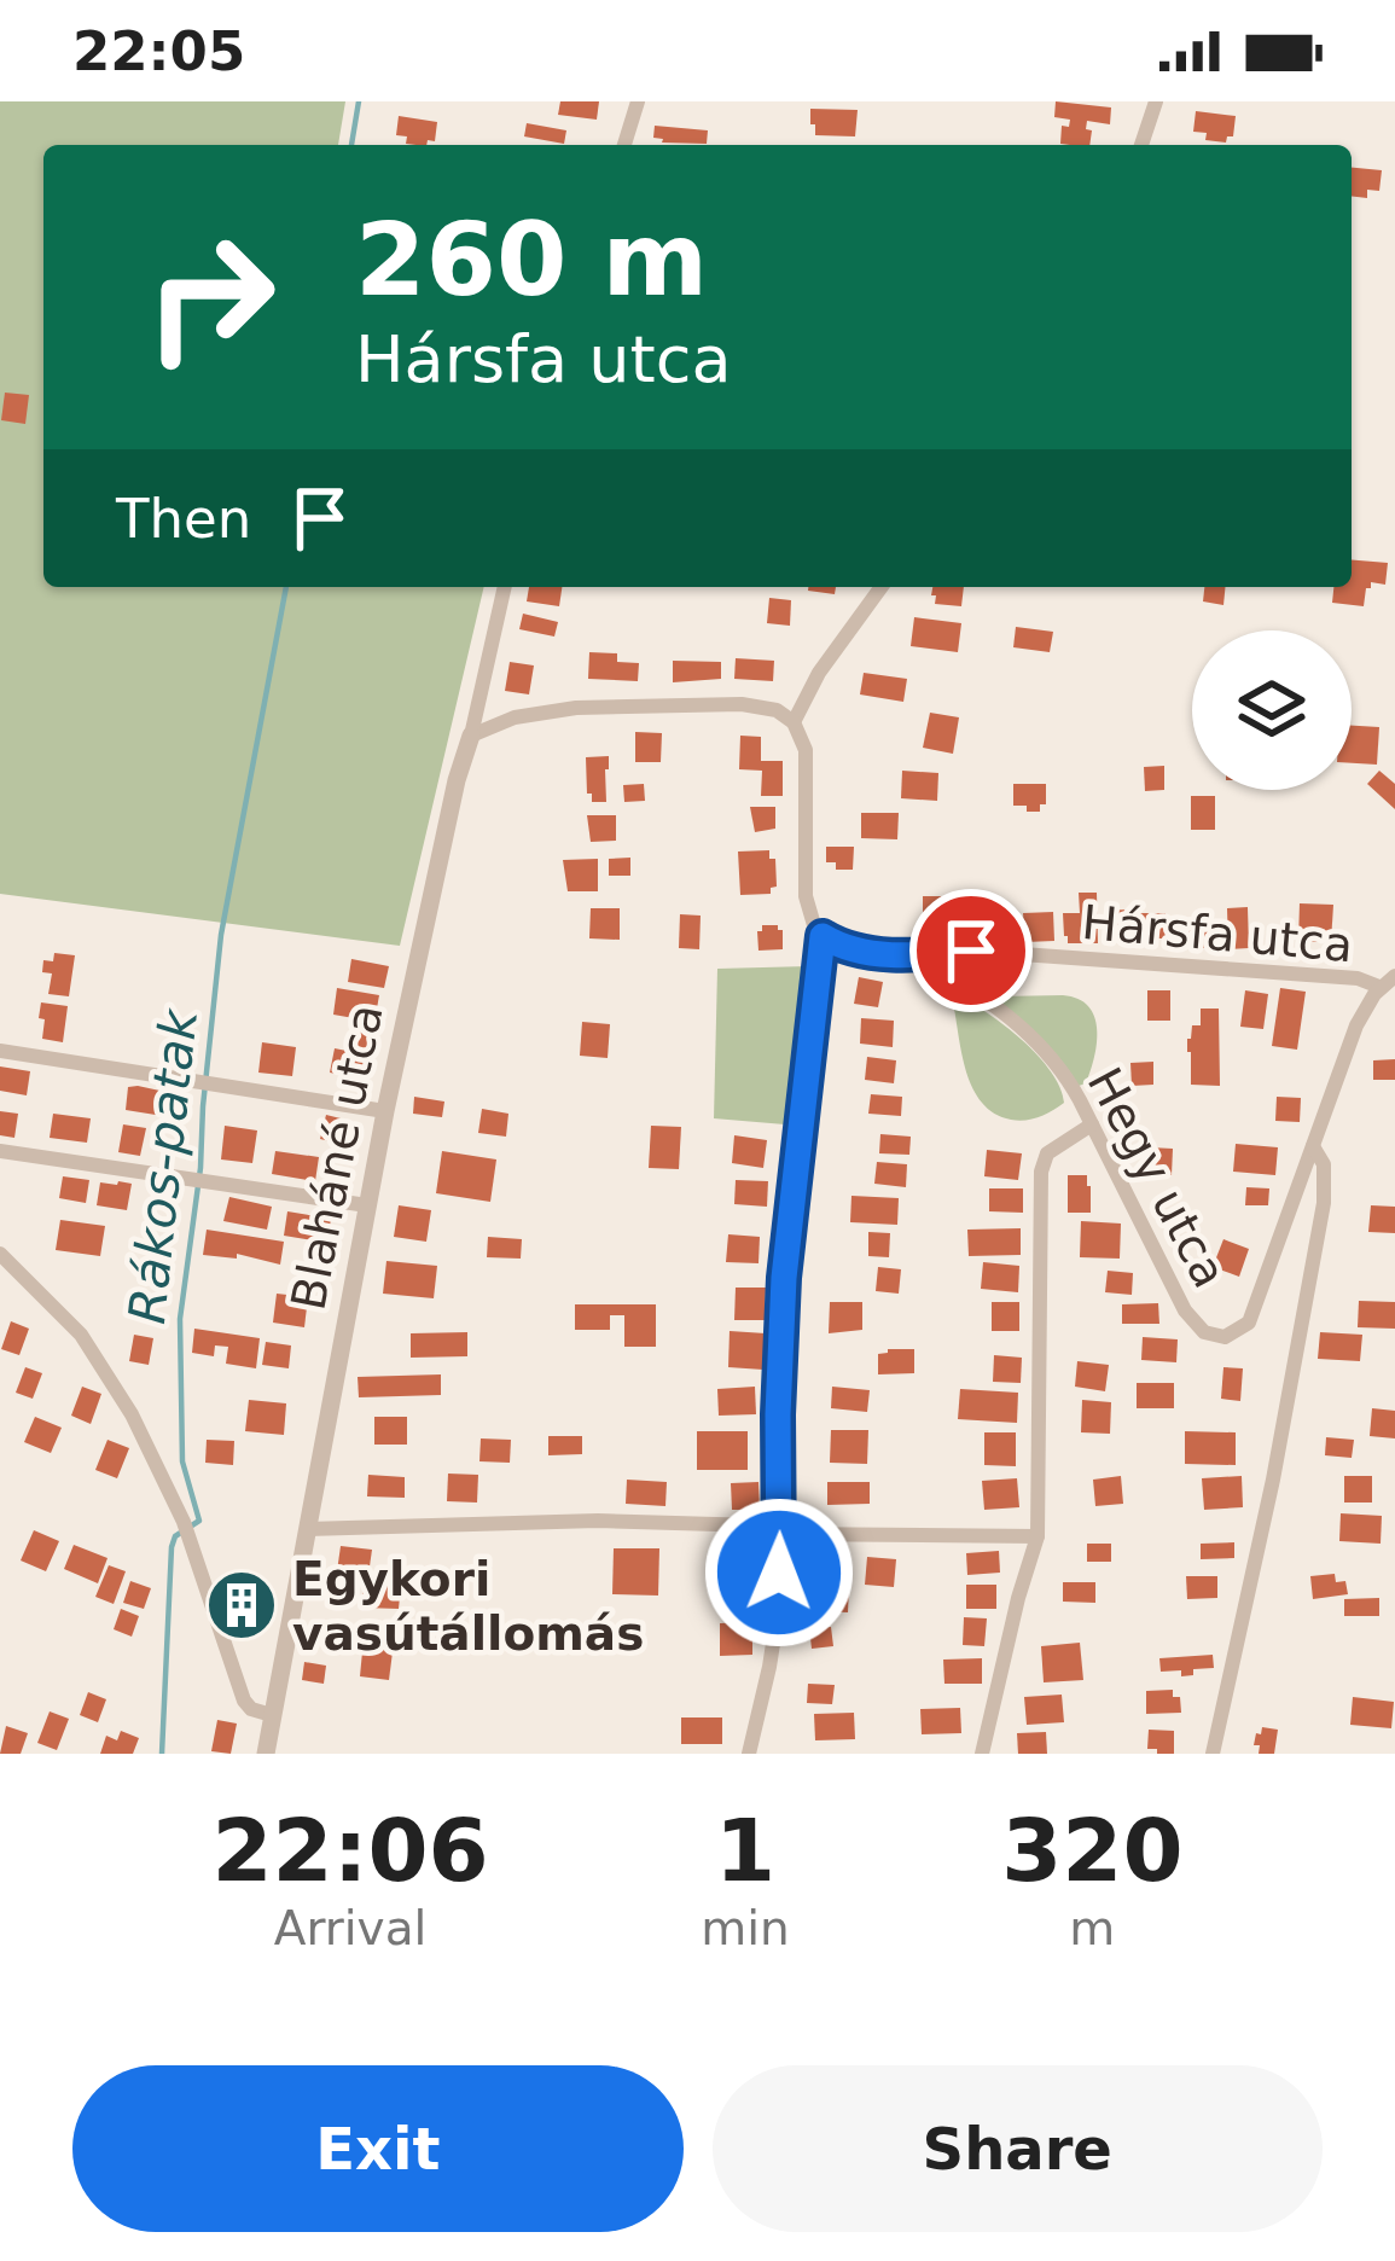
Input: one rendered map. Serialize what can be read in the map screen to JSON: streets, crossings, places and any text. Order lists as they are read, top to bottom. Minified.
{"streets":{"street":["Hársfa utca","Blaháné utca","Hegy utca"]},"crossings":[["Hársfa utca","Hegy utca"]],"water":["Rákos-patak"],"places":{"building":["Egykori vasútállomás"]},"page":{"status":"22:05","turn":["260 m","Hársfa utca"],"then":"Then","eta":["22:06","Arrival","1","min","320","m"],"buttons":["Exit","Share"]}}
